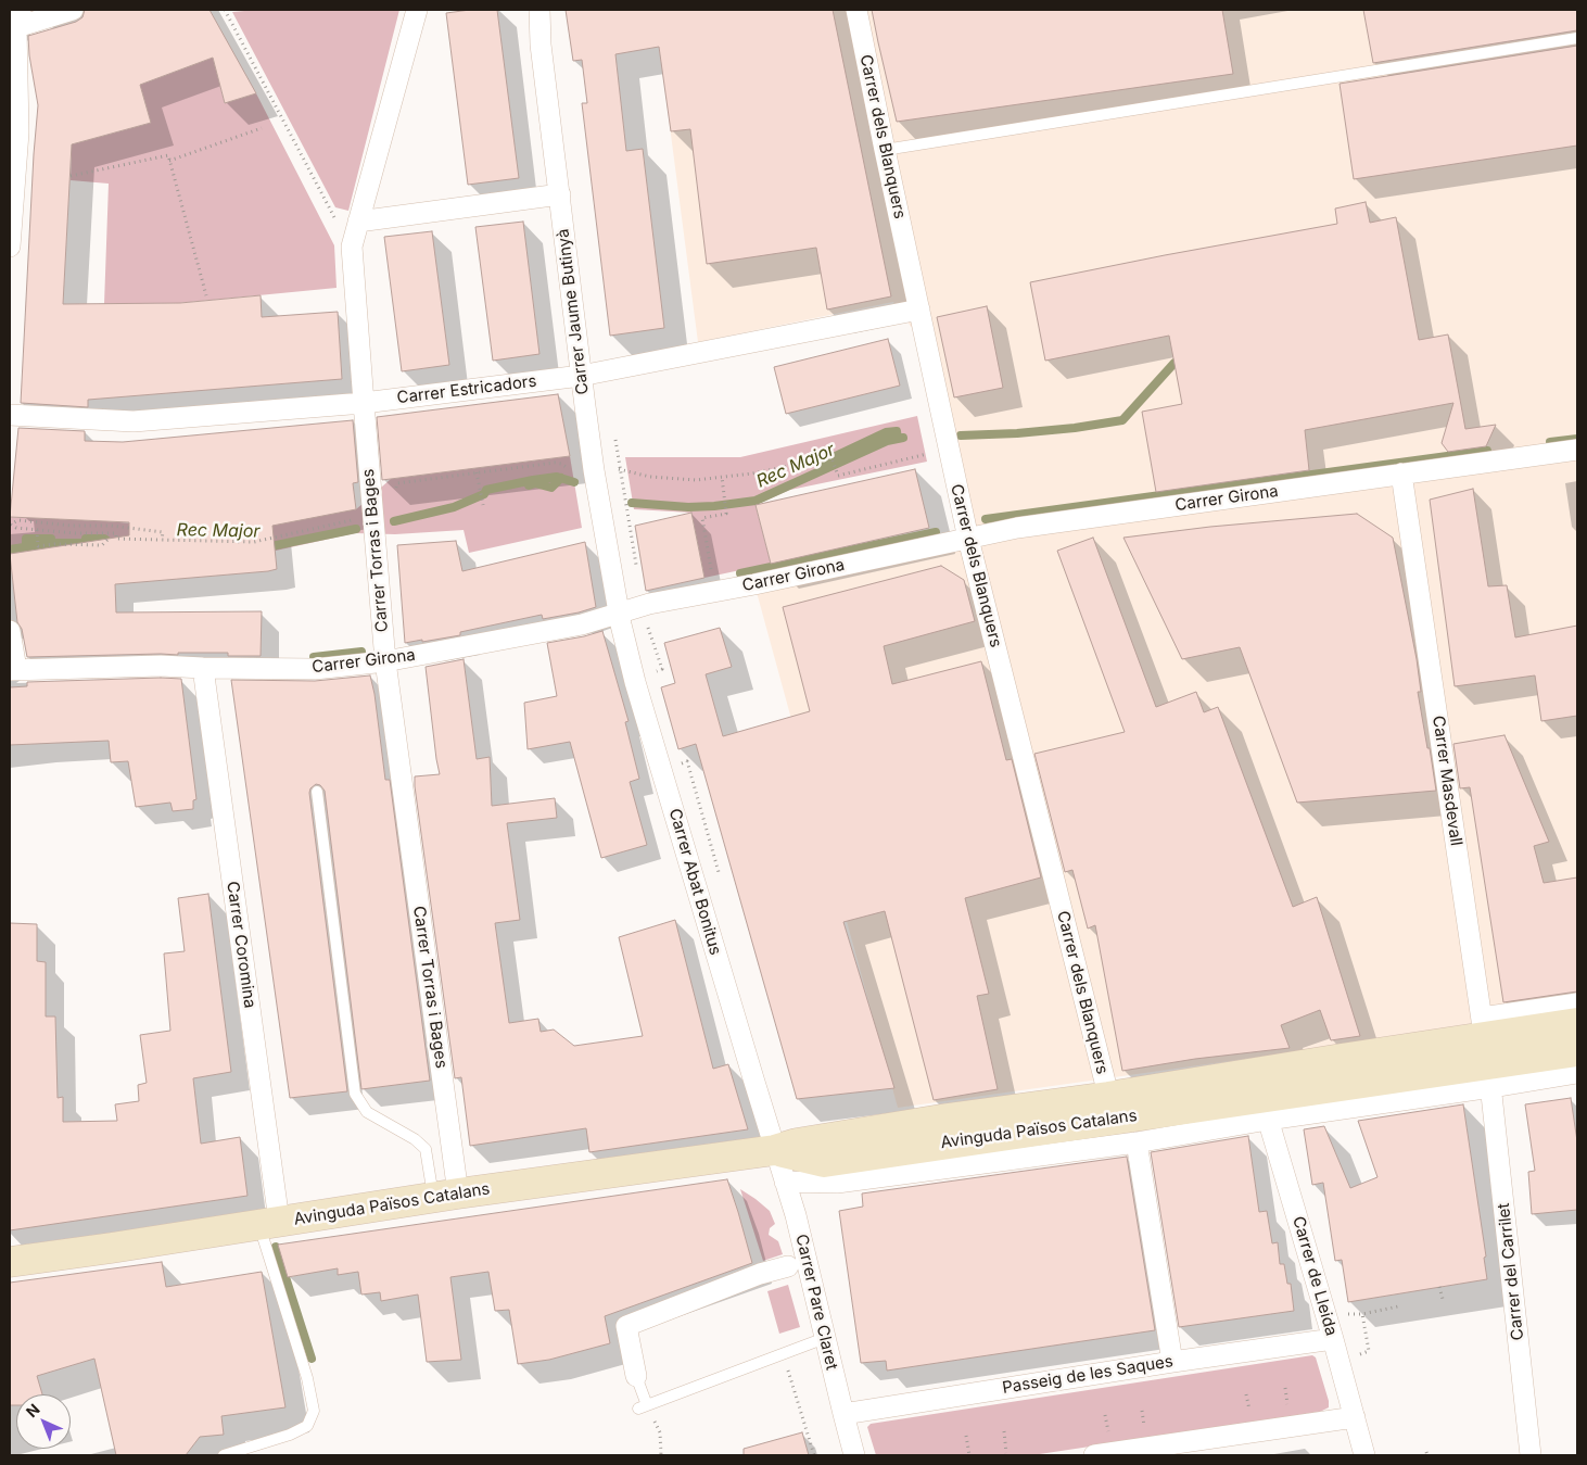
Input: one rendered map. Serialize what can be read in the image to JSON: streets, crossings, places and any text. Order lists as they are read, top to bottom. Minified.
{"streets":{"main road":["Avinguda Països Catalans"],"street":["Carrer dels Blanquers","Carrer Jaume Butinyà","Carrer Estricadors","Carrer Girona","Carrer Torras i Bages","Carrer Masdevall","Carrer Abat Bonitus","Carrer Coromina","Carrer del Carrilet","Carrer de Lleida","Carrer Pare Claret","Passeig de les Saques"]},"crossings":[["Carrer dels Blanquers","Carrer Estricadors"],["Carrer dels Blanquers","Carrer Girona"],["Carrer dels Blanquers","Avinguda Països Catalans"],["Carrer Jaume Butinyà","Carrer Estricadors"],["Carrer Jaume Butinyà","Carrer Girona"],["Carrer Jaume Butinyà","Carrer Abat Bonitus"],["Carrer Estricadors","Carrer Torras i Bages"],["Carrer Girona","Carrer Torras i Bages"],["Carrer Girona","Carrer Masdevall"],["Carrer Girona","Carrer Abat Bonitus"],["Carrer Girona","Carrer Coromina"],["Carrer Torras i Bages","Avinguda Països Catalans"],["Carrer Masdevall","Avinguda Països Catalans"],["Carrer Masdevall","Carrer del Carrilet"],["Carrer Abat Bonitus","Avinguda Països Catalans"],["Carrer Abat Bonitus","Carrer Pare Claret"],["Carrer Coromina","Avinguda Països Catalans"],["Avinguda Països Catalans","Carrer del Carrilet"],["Avinguda Països Catalans","Carrer de Lleida"],["Avinguda Països Catalans","Carrer Pare Claret"],["Carrer de Lleida","Passeig de les Saques"],["Carrer Pare Claret","Passeig de les Saques"]],"water":["Rec Major"],"north":"top left"}
